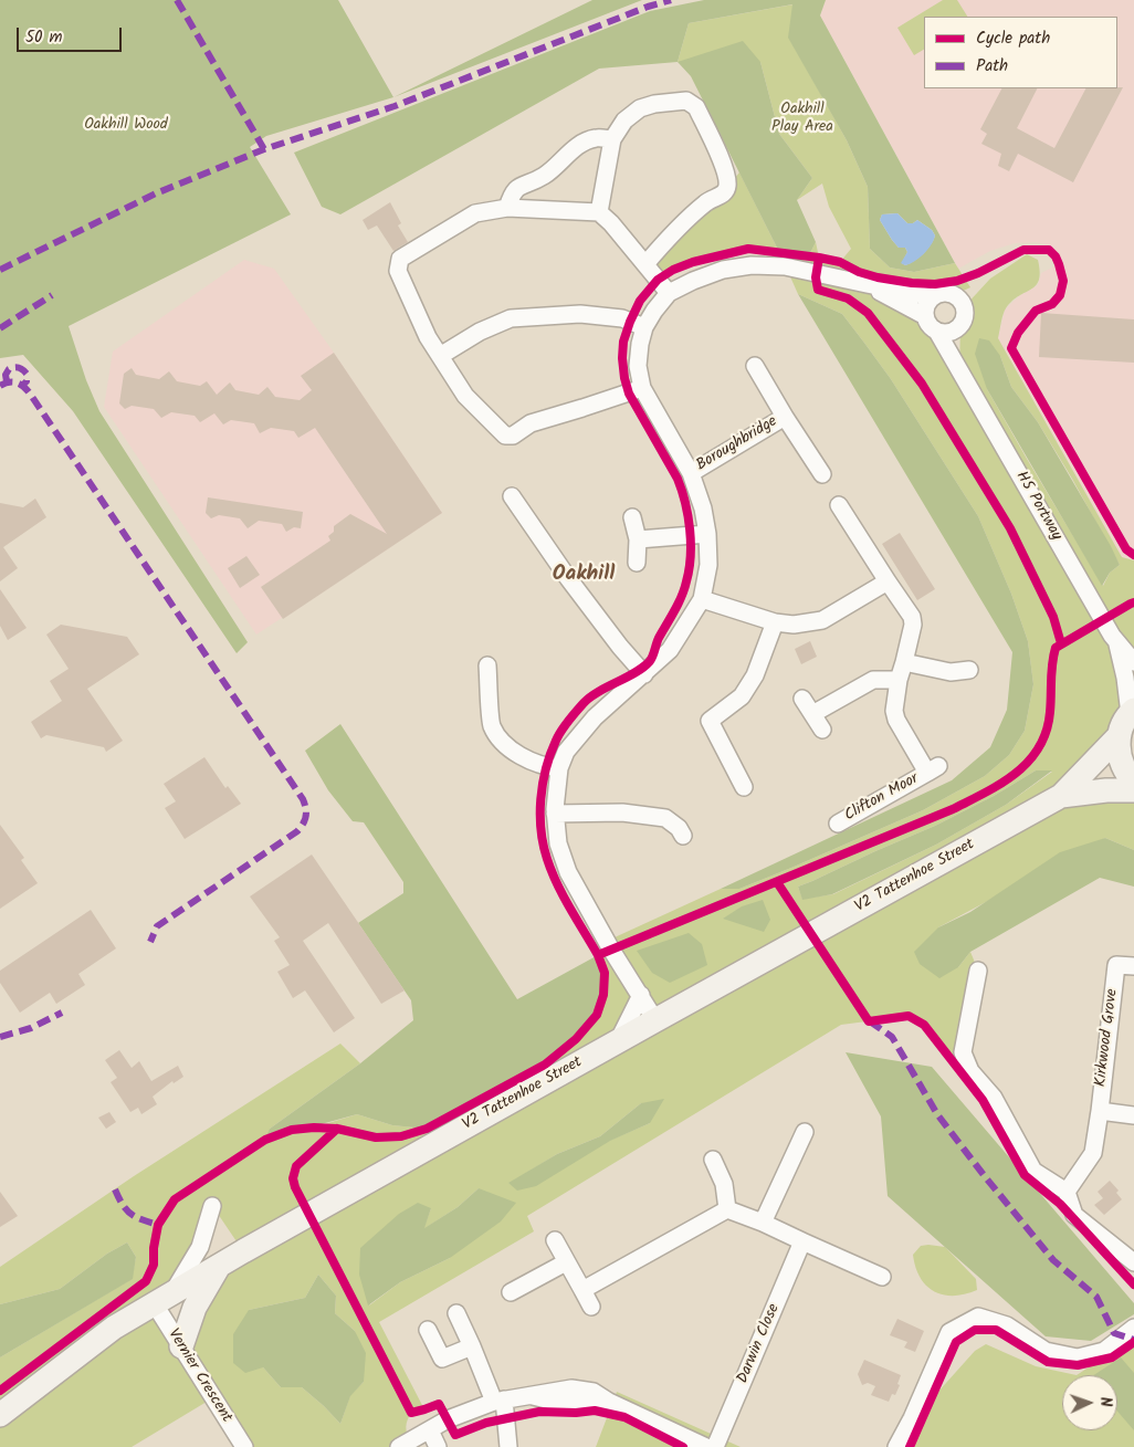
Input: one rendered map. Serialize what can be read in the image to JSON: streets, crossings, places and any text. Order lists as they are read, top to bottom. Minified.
{"streets":{"street":["Boroughbridge","H5 Portway","Clifton Moor","V2 Tattenhoe Street","Kirkwood Grove","Darwin Close","Vernier Crescent"]},"crossings":[["V2 Tattenhoe Street","Vernier Crescent"]],"districts":["Oakhill"],"parks":["Oakhill Play Area","Oakhill Wood"],"legend":["Cycle path","Path"],"scale_bar":"50 m","north":"right"}
